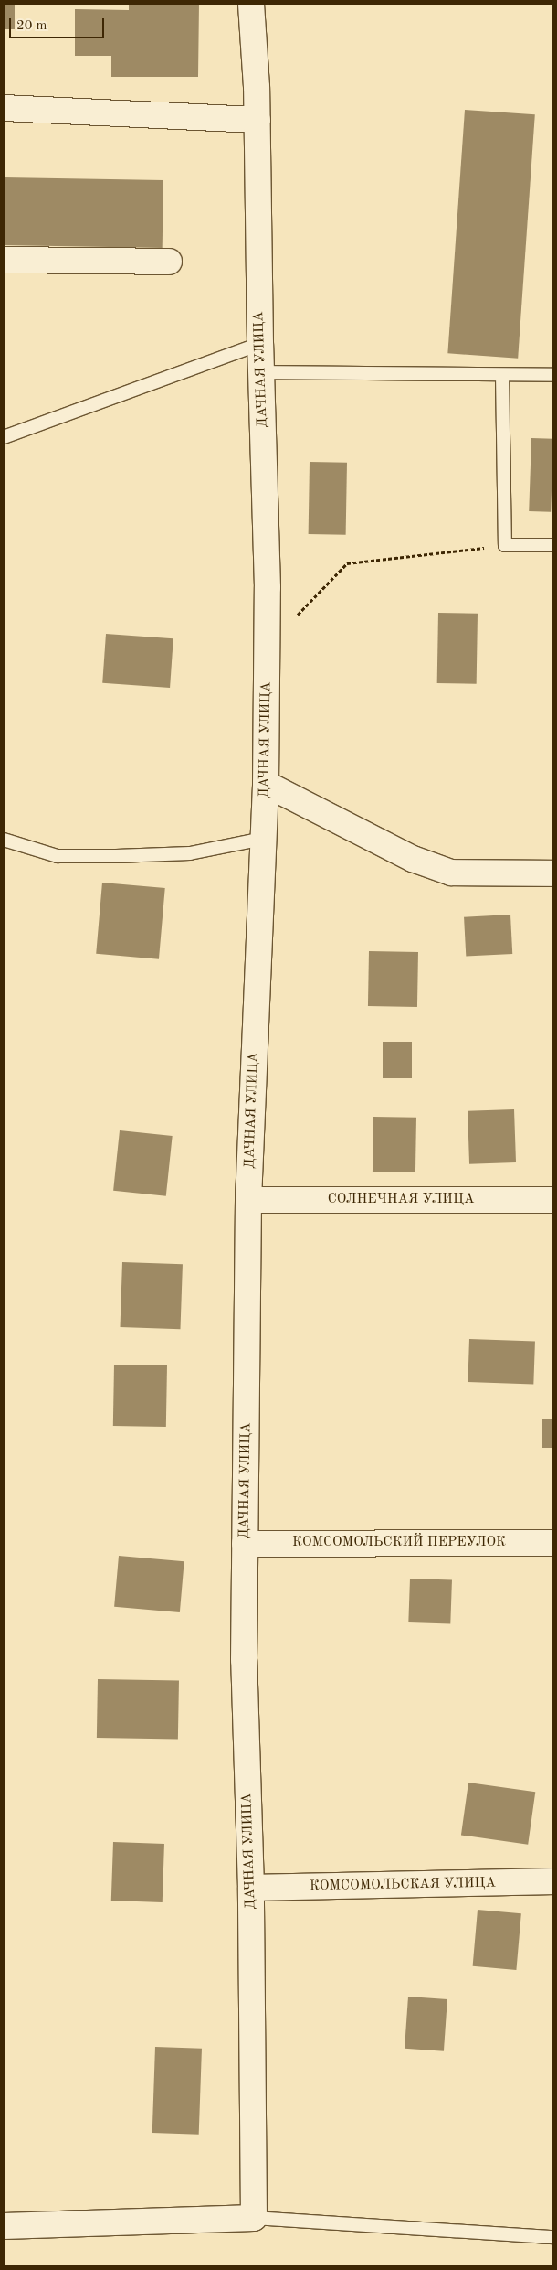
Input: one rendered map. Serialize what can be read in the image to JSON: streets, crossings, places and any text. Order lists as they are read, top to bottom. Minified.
{"streets":{"street":["ДАЧНАЯ УЛИЦА","СОЛНЕЧНАЯ УЛИЦА","КОМСОМОЛЬСКИЙ ПЕРЕУЛОК","КОМСОМОЛЬСКАЯ УЛИЦА"]},"crossings":[["ДАЧНАЯ УЛИЦА","СОЛНЕЧНАЯ УЛИЦА"],["ДАЧНАЯ УЛИЦА","КОМСОМОЛЬСКИЙ ПЕРЕУЛОК"],["ДАЧНАЯ УЛИЦА","КОМСОМОЛЬСКАЯ УЛИЦА"]],"scale_bar":"20 m"}
